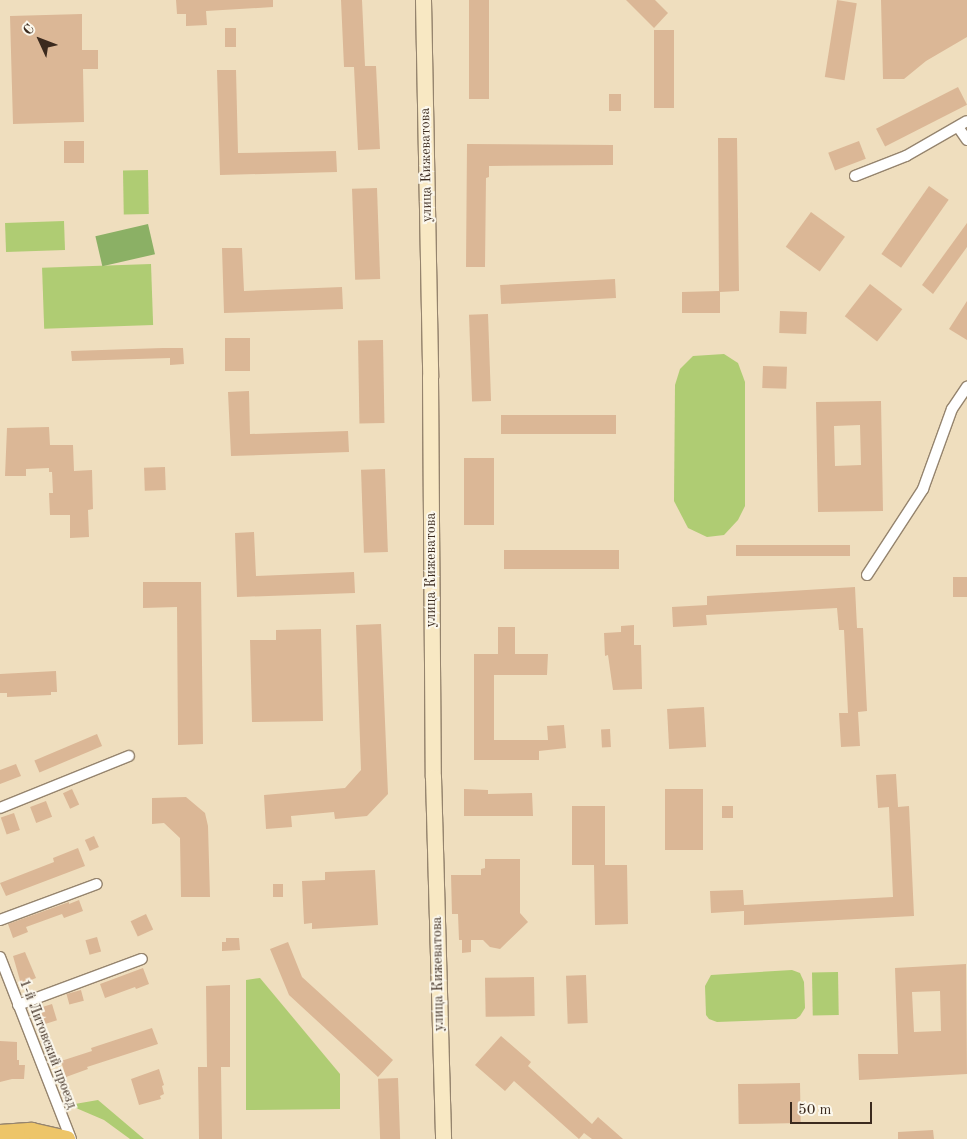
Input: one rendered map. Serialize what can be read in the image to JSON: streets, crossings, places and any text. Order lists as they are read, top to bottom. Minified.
{"streets":{"main road":["улица Кижеватова"],"street":["1-й Литовский проезд"]},"scale_bar":"50 m","north":"top left"}
